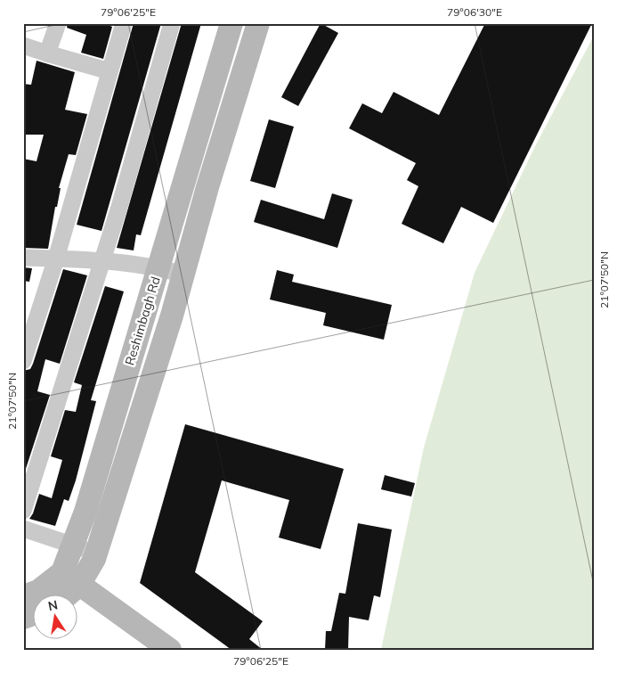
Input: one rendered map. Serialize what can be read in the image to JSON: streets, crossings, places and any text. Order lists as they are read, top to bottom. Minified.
{"streets":{"main road":["Reshimbagh Rd"]},"north":"top","coordinates":["79°06'25\"E","79°06'30\"E","21°07'50\"N"]}
